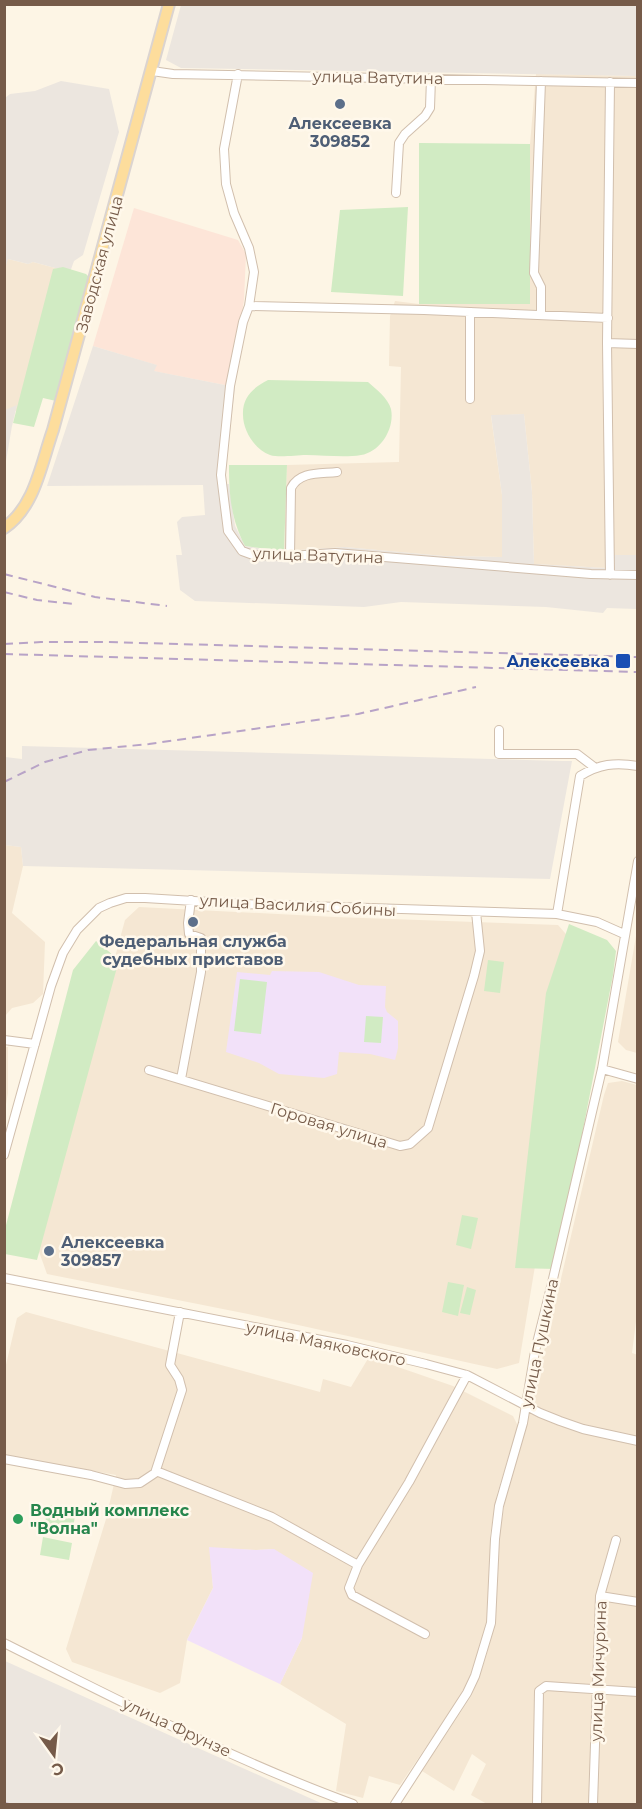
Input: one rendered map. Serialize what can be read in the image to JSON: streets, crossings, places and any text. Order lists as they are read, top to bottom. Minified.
{"streets":{"main road":["Заводская улица"],"street":["улица Ватутина","улица Василия Собины","Горовая улица","улица Маяковского","улица Пушкина","улица Мичурина","улица Фрунзе"]},"crossings":[["улица Василия Собины","Горовая улица"],["улица Василия Собины","улица Пушкина"],["улица Маяковского","улица Пушкина"]],"places":{"other":["Алексеевка 309852","Федеральная служба судебных приставов","Алексеевка 309857","Водный комплекс \"Волна\""],"transit":["Алексеевка"]},"north":"bottom"}
